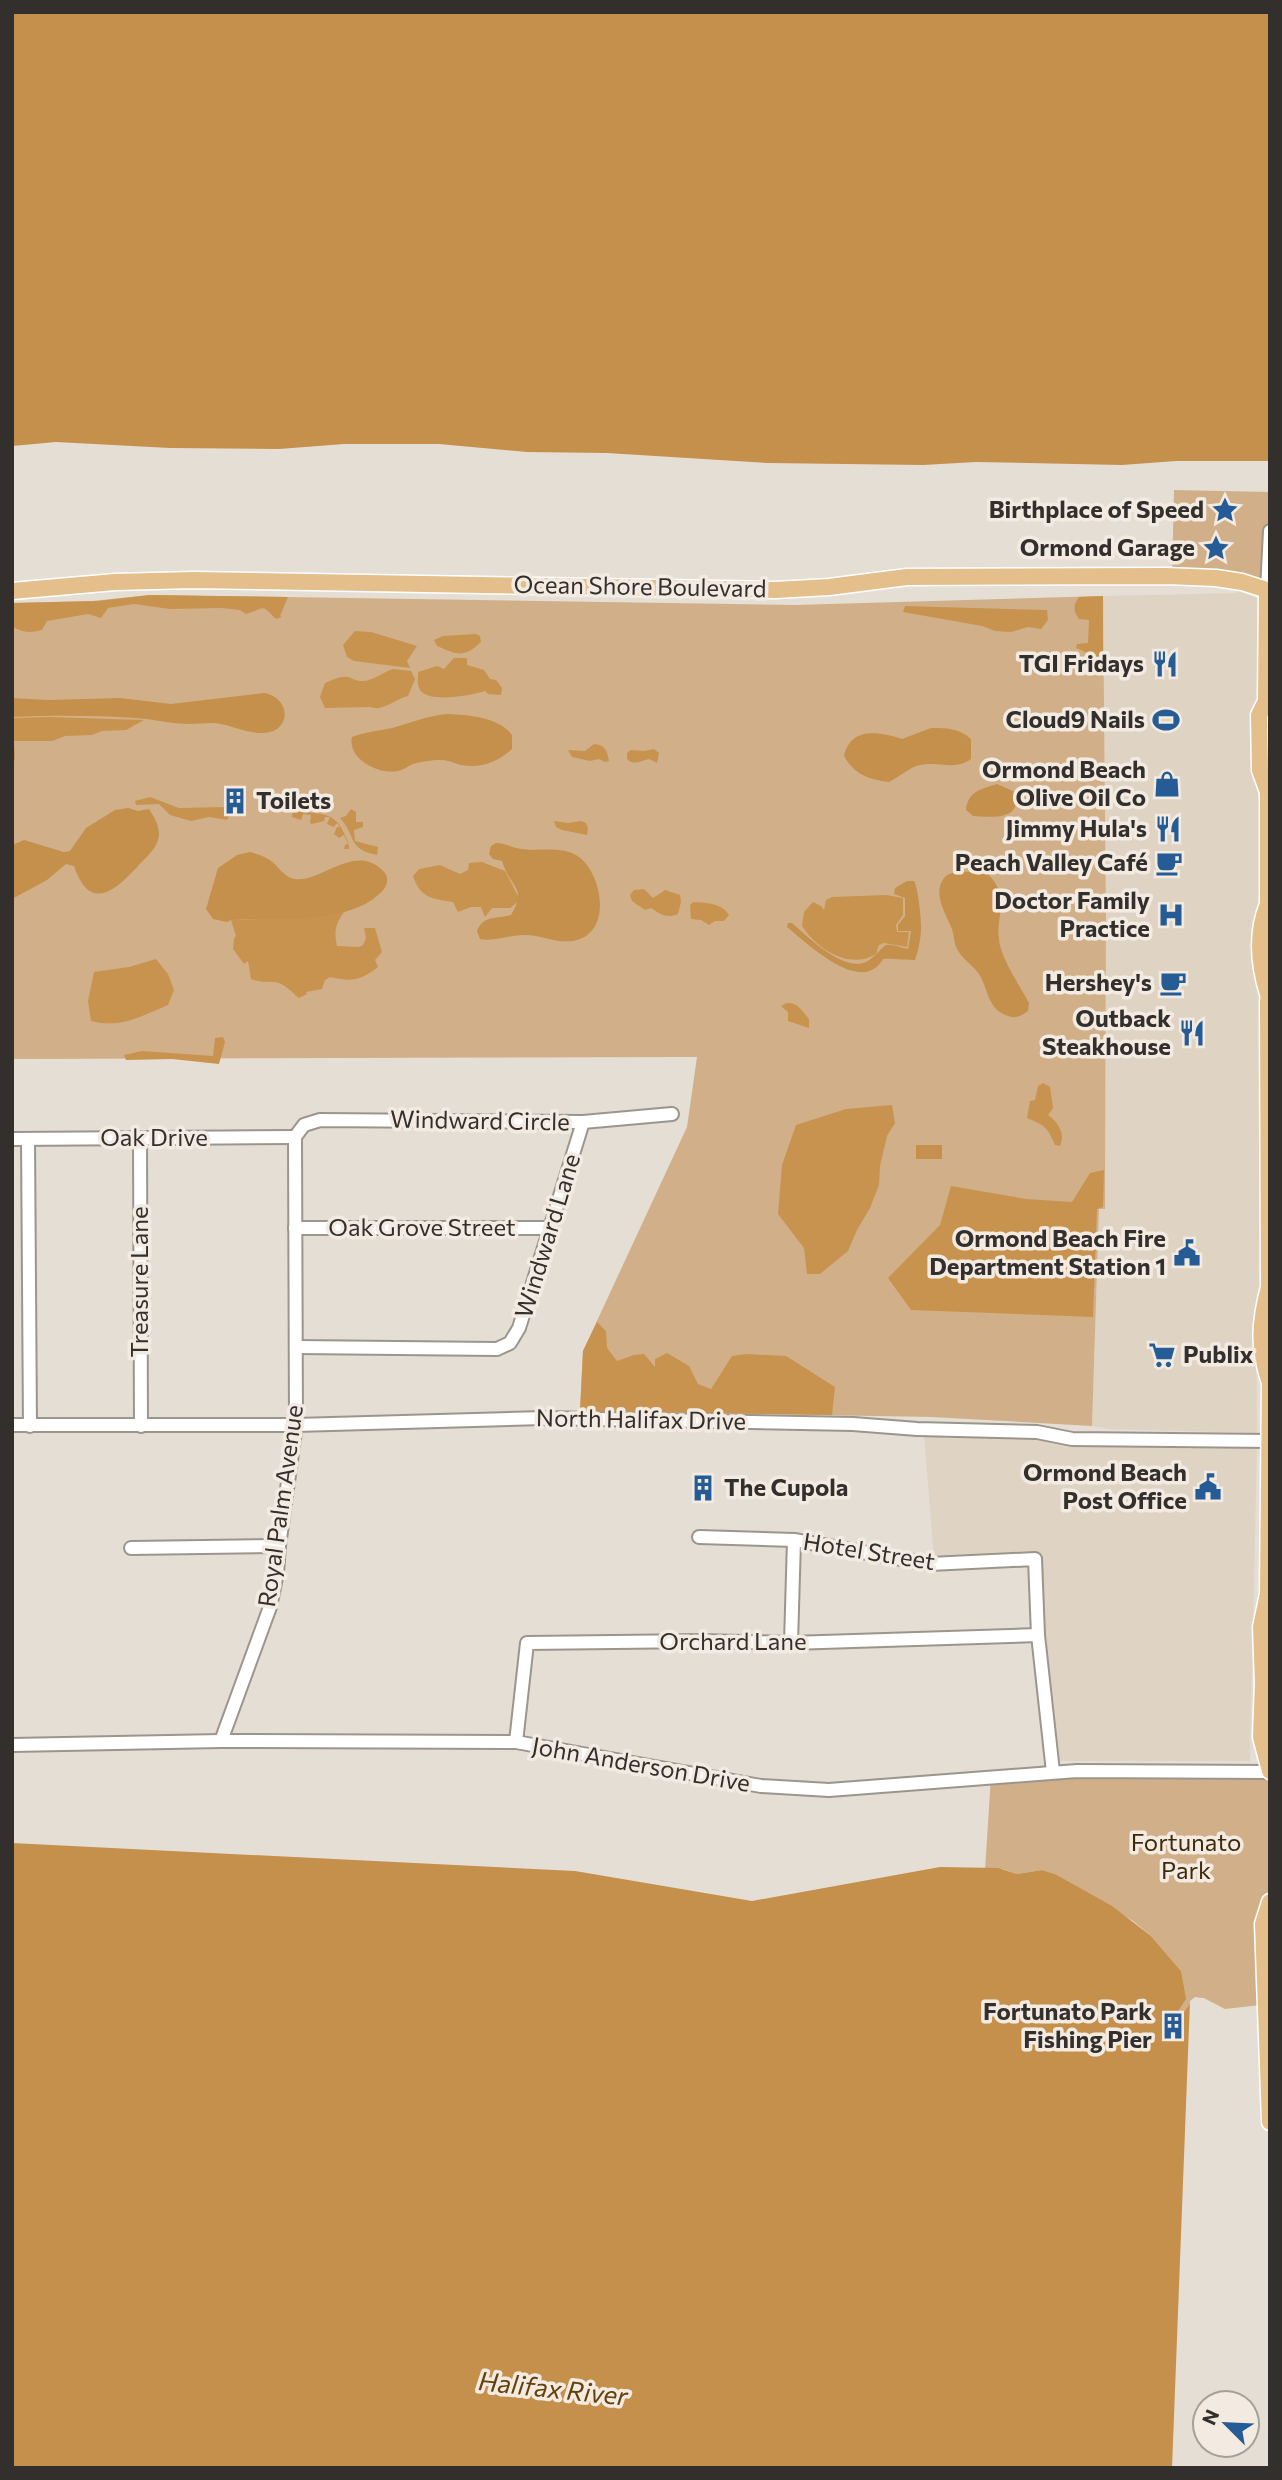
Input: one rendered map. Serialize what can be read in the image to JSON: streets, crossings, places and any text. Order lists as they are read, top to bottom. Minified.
{"streets":{"main road":["Ocean Shore Boulevard"],"street":["Windward Circle","Oak Drive","Oak Grove Street","Windward Lane","Treasure Lane","North Halifax Drive","Royal Palm Avenue","Hotel Street","Orchard Lane","John Anderson Drive"]},"crossings":[["Windward Circle","Oak Drive"],["Windward Circle","Windward Lane"],["Windward Circle","Royal Palm Avenue"],["Oak Drive","Treasure Lane"],["Oak Drive","Royal Palm Avenue"],["Oak Grove Street","Windward Lane"],["Oak Grove Street","Royal Palm Avenue"],["Windward Lane","Royal Palm Avenue"],["Treasure Lane","North Halifax Drive"],["North Halifax Drive","Royal Palm Avenue"],["Royal Palm Avenue","John Anderson Drive"],["Hotel Street","Orchard Lane"],["Hotel Street","John Anderson Drive"],["Orchard Lane","John Anderson Drive"]],"water":["Halifax River"],"parks":["Fortunato Park"],"places":{"place":["Birthplace of Speed","Ormond Garage"],"restaurant":["TGI Fridays","Jimmy Hula's","Outback Steakhouse"],"sports":["Cloud9 Nails"],"shop":["Ormond Beach Olive Oil Co"],"building":["Toilets","The Cupola","Fortunato Park Fishing Pier"],"cafe":["Peach Valley Café","Hershey's"],"hospital":["Doctor Family Practice"],"public building":["Ormond Beach Fire Department Station 1","Ormond Beach Post Office"],"supermarket":["Publix"]},"north":"top left"}
